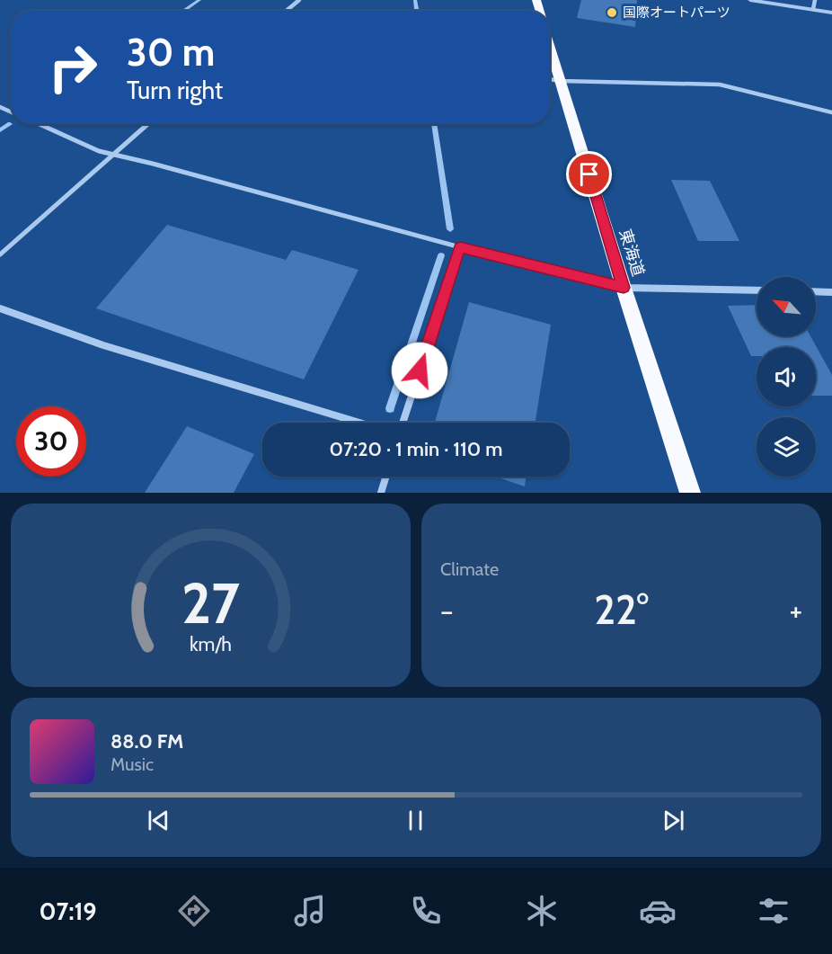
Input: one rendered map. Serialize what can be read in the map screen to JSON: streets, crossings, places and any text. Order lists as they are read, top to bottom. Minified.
{"streets":{"highway":["東海道"]},"places":["国際オートパーツ"],"north":"top left","page":{"turn":["30 m","Turn right"],"limit":"30","trip":"07:20 · 1 min · 110 m","tile":"Climate","heat":["−","22°","+"],"song":["88.0 FM","Music"],"tabs":"07:19","gauge":["27","km/h"]}}
